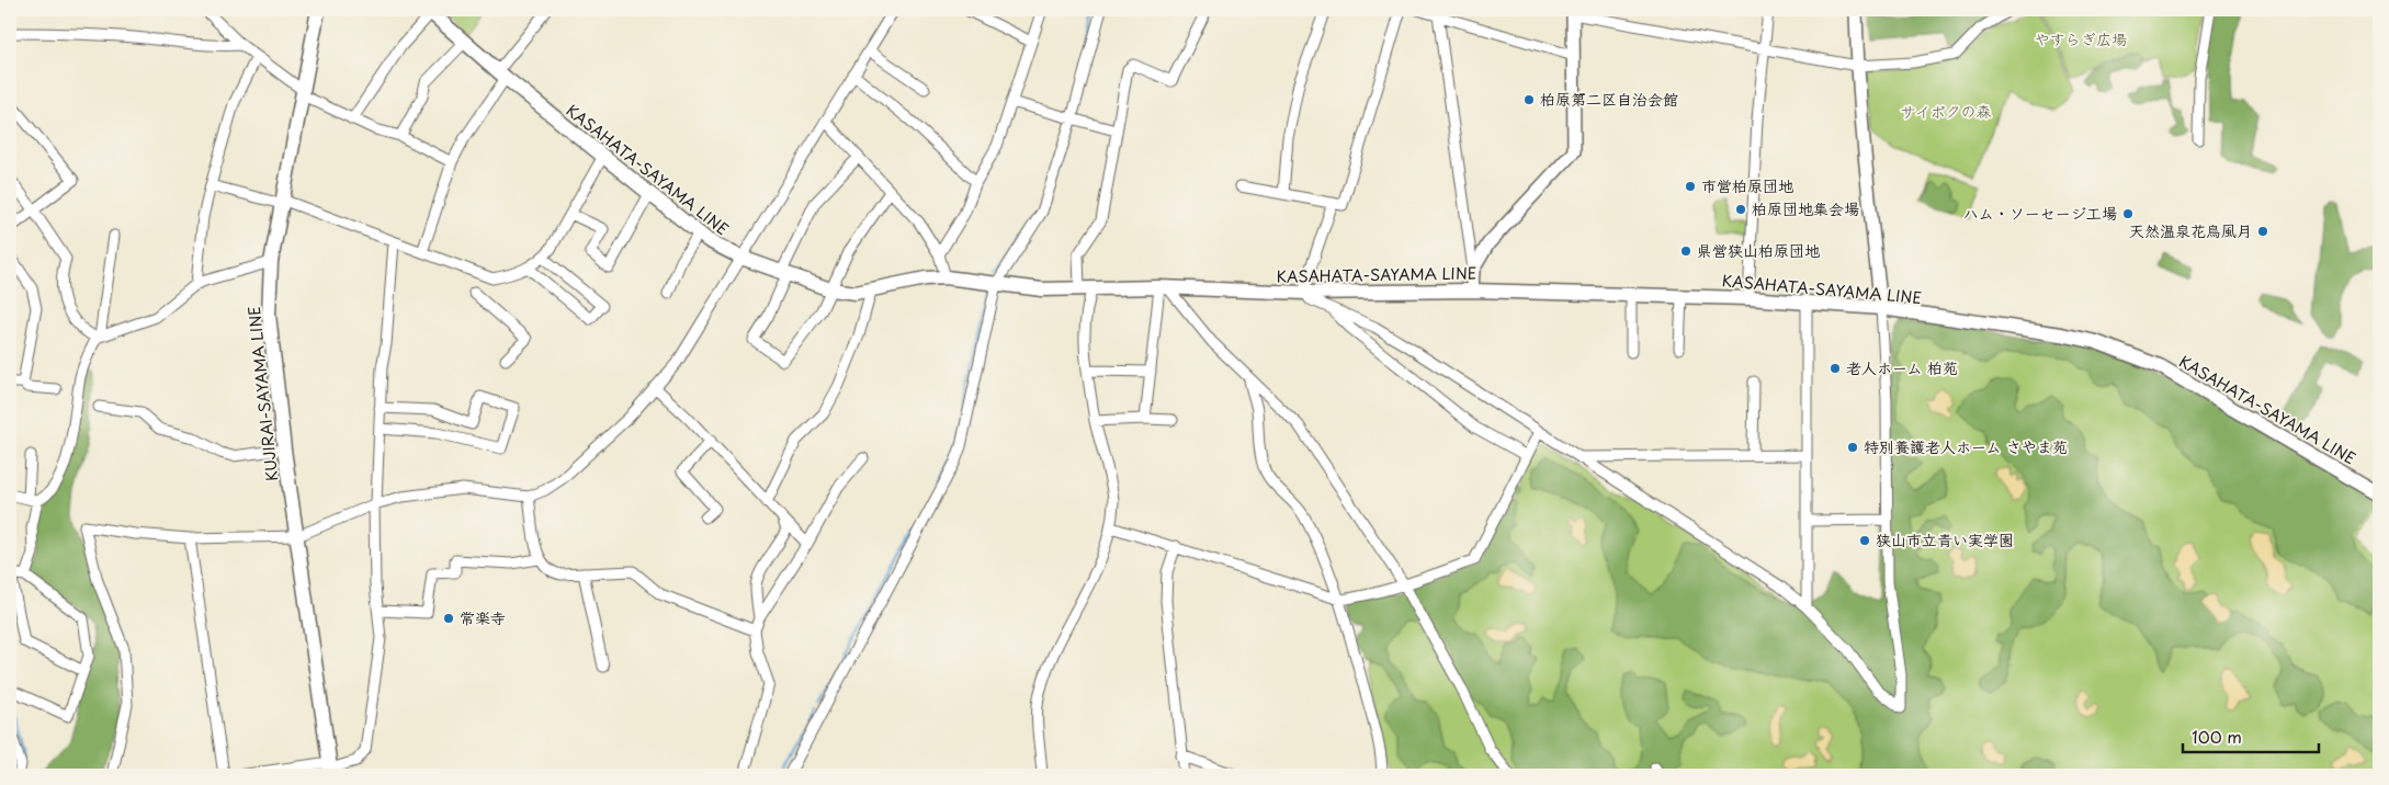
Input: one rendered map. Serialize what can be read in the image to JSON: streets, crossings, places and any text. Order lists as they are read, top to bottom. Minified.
{"streets":{"main road":["KASAHATA-SAYAMA LINE","KUJIRAI-SAYAMA LINE"]},"parks":["やすらぎ広場","サイボクの森"],"places":["柏原第二区自治会館","市営柏原団地","柏原団地集会場","ハム・ソーセージ工場","天然温泉花鳥風月","県営狭山柏原団地","老人ホーム 柏苑","特別養護老人ホーム さやま苑","狭山市立青い実学園","常楽寺"],"scale_bar":"100 m"}
